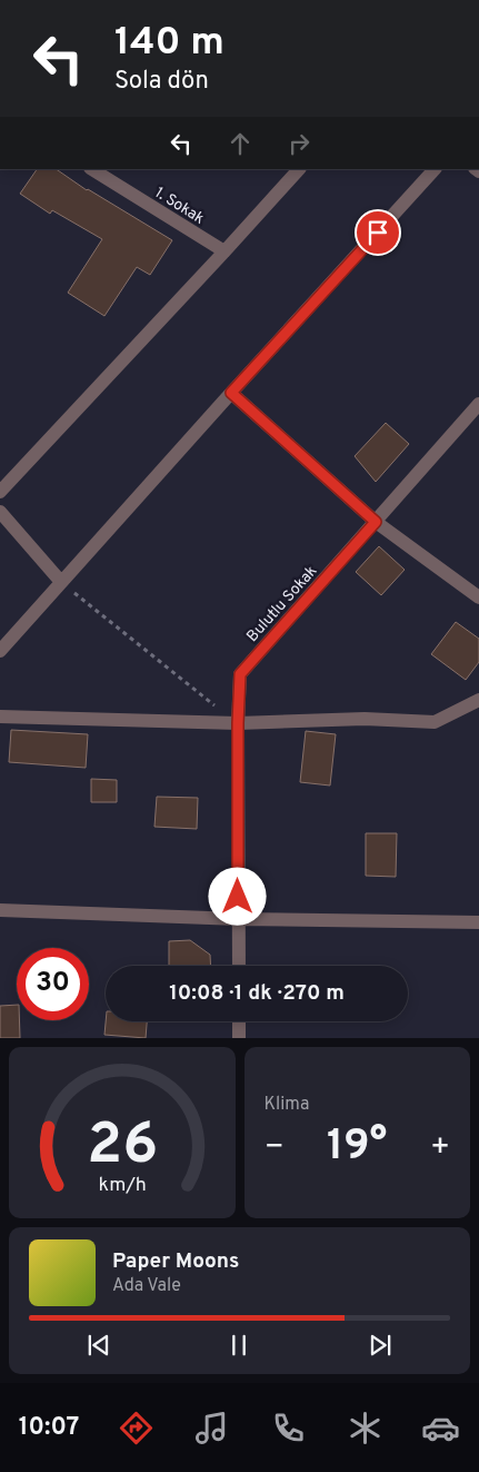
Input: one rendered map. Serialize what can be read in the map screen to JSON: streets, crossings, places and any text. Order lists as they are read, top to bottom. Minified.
{"streets":{"street":["1. Sokak","Bulutlu Sokak"]},"page":{"turn":["140 m","Sola dön"],"limit":"30","trip":"10:08 · 1 dk · 270 m","tile":"Klima","heat":["−","19°","+"],"song":["Paper Moons","Ada Vale"],"tabs":"10:07","gauge":["26","km/h"]}}
